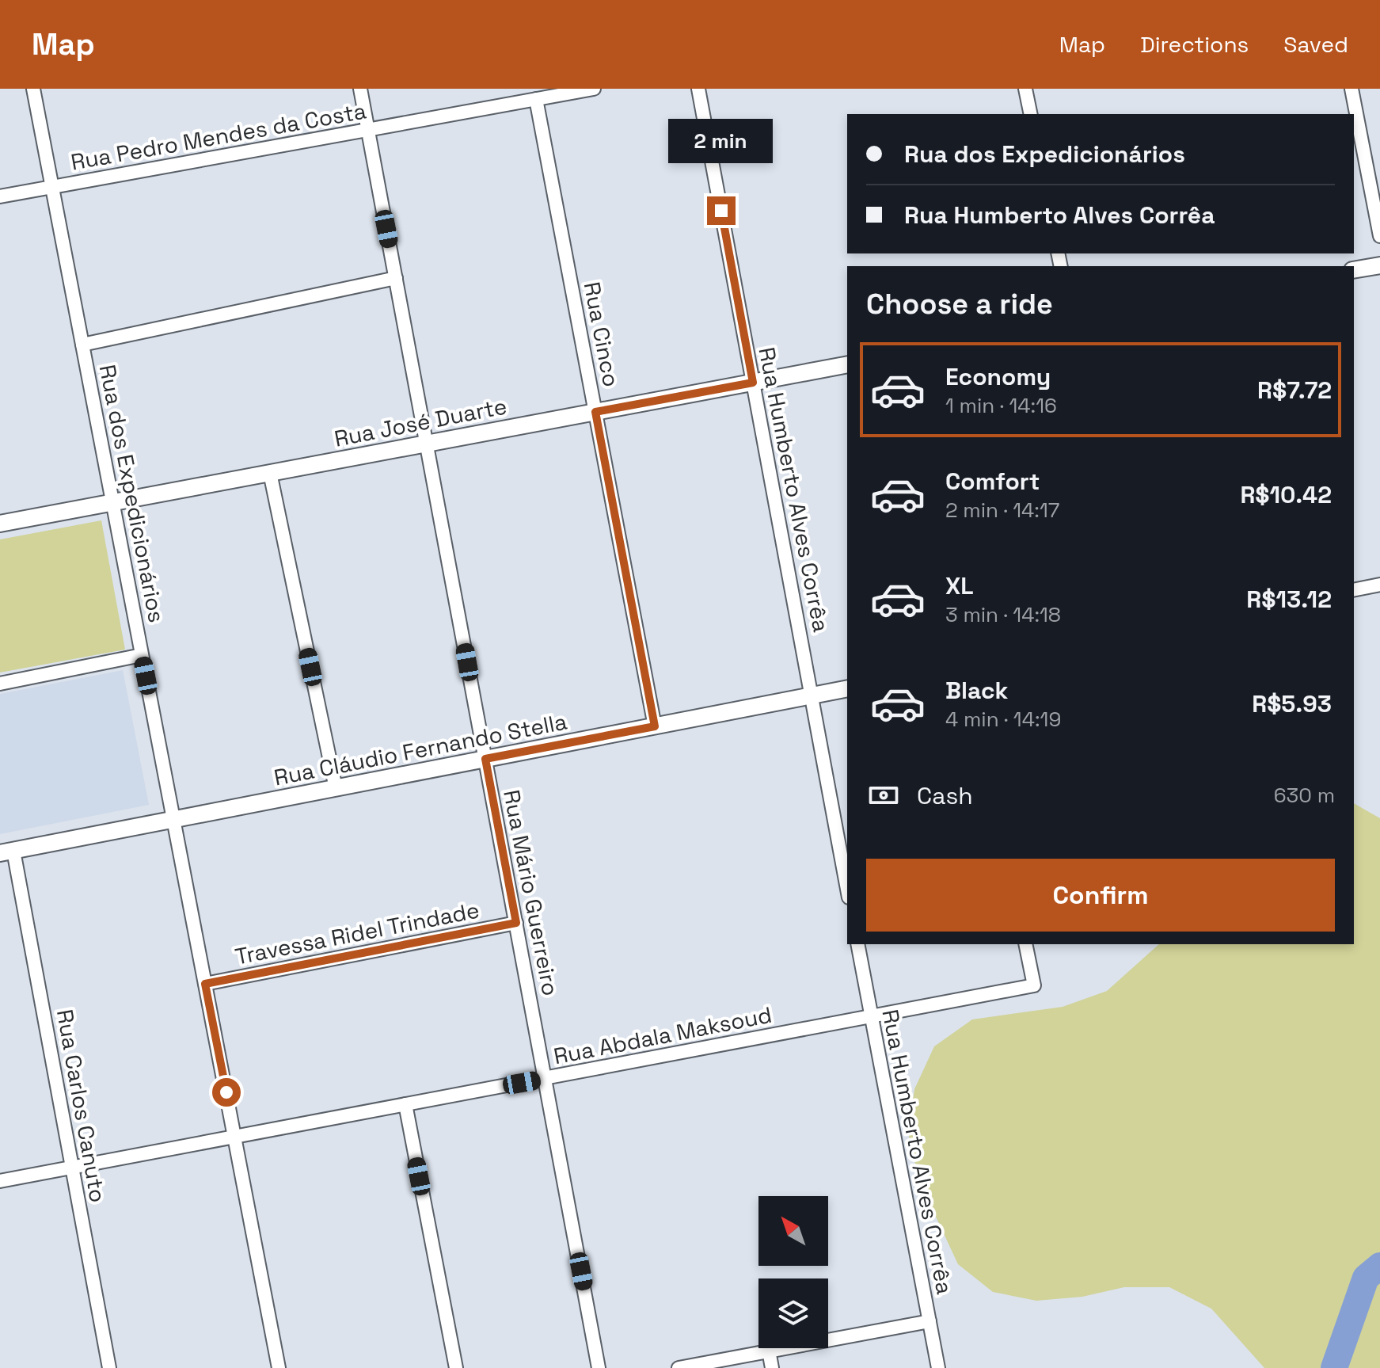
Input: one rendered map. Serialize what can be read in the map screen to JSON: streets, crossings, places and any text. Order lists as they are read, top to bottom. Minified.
{"streets":{"street":["Rua Pedro Mendes da Costa","Rua Cinco","Rua José Duarte","Rua Humberto Alves Corrêa","Rua dos Expedicionários","Rua Cláudio Fernando Stella","Rua Mário Guerreiro","Travessa Ridel Trindade","Rua Abdala Maksoud","Rua Carlos Canuto"]},"crossings":[["Rua Pedro Mendes da Costa","Rua Cinco"],["Rua Pedro Mendes da Costa","Rua dos Expedicionários"],["Rua Pedro Mendes da Costa","Rua Mário Guerreiro"],["Rua Cinco","Rua José Duarte"],["Rua Cinco","Rua Cláudio Fernando Stella"],["Rua José Duarte","Rua Humberto Alves Corrêa"],["Rua José Duarte","Rua dos Expedicionários"],["Rua José Duarte","Rua Mário Guerreiro"],["Rua Humberto Alves Corrêa","Rua Cláudio Fernando Stella"],["Rua Humberto Alves Corrêa","Rua Abdala Maksoud"],["Rua dos Expedicionários","Rua Cláudio Fernando Stella"],["Rua dos Expedicionários","Travessa Ridel Trindade"],["Rua dos Expedicionários","Rua Abdala Maksoud"],["Rua Cláudio Fernando Stella","Rua Mário Guerreiro"],["Rua Cláudio Fernando Stella","Rua Carlos Canuto"],["Rua Mário Guerreiro","Travessa Ridel Trindade"],["Rua Mário Guerreiro","Rua Abdala Maksoud"],["Rua Abdala Maksoud","Rua Carlos Canuto"]],"north":"top left","page":{"header":"Map","nav":["Map","Directions","Saved"],"banner":["Rua dos Expedicionários","Rua Humberto Alves Corrêa"],"bubble":"2 min","heading":"Choose a ride","list":[{"name":"Economy","note":"1 min · 14:16","value":"R$7.72"},{"name":"Comfort","note":"2 min · 14:17","value":"R$10.42"},{"name":"XL","note":"3 min · 14:18","value":"R$13.12"},{"name":"Black","note":"4 min · 14:19","value":"R$5.93"}],"pay":["Cash","630 m"],"buttons":"Confirm"}}
